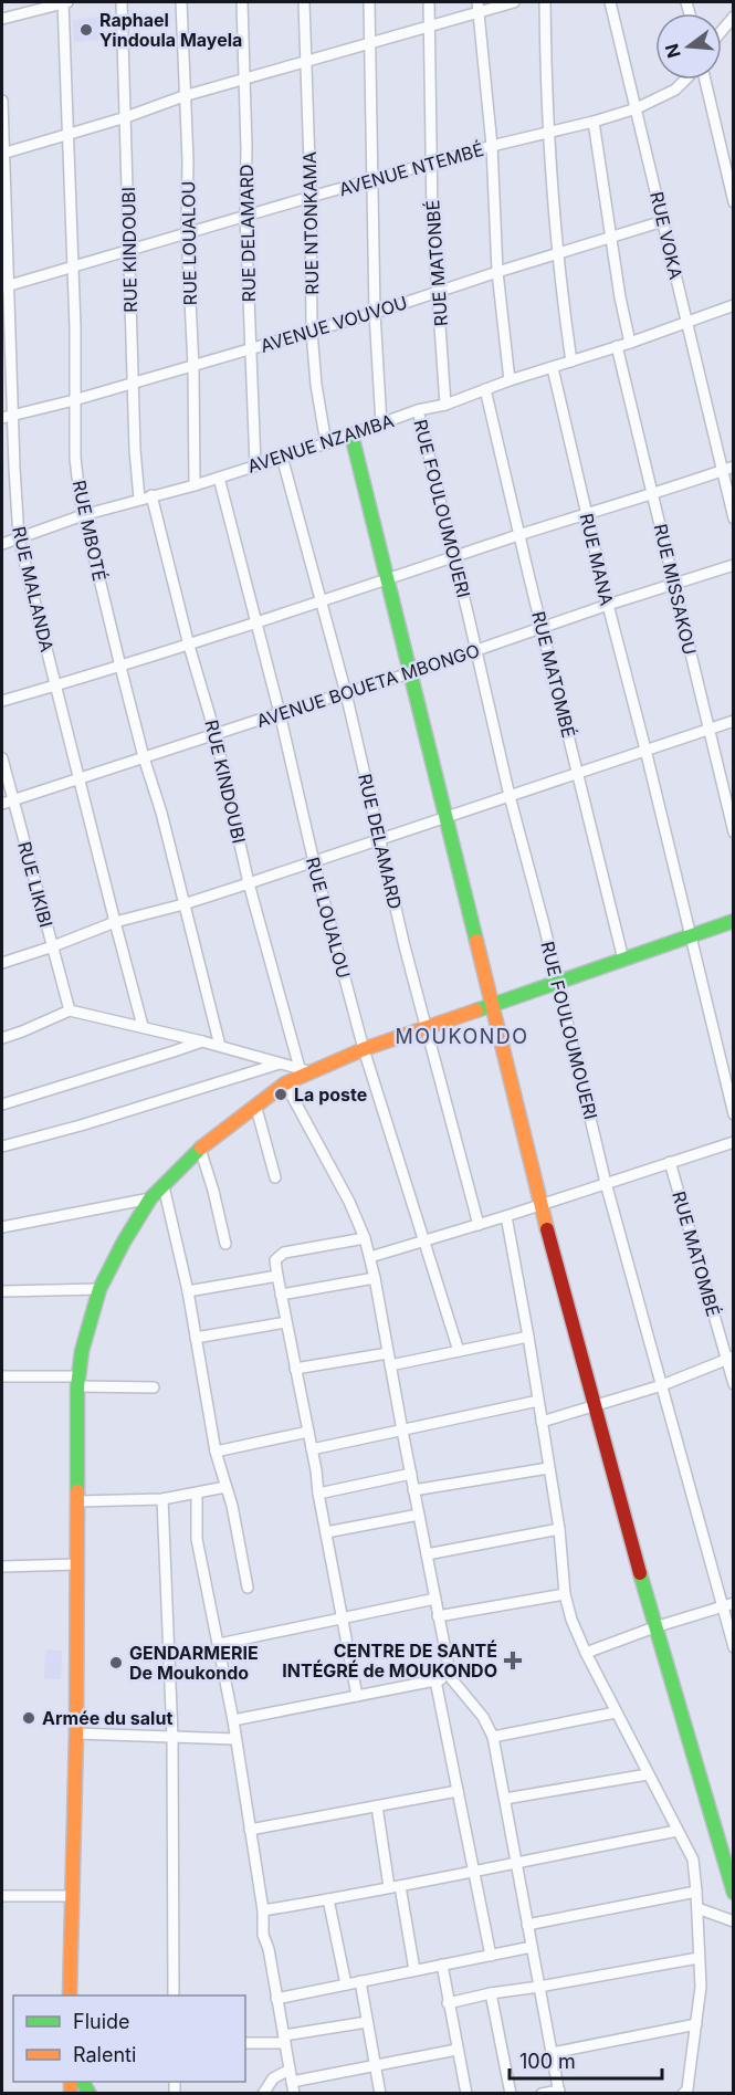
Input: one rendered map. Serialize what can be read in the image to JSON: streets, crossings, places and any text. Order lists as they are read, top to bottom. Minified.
{"streets":{"street":["AVENUE NTEMBÉ","RUE NTONKAMA","RUE DELAMARD","RUE VOKA","RUE LOUALOU","RUE KINDOUBI","RUE MATONBÉ","AVENUE VOUVOU","AVENUE NZAMBA","RUE FOULOUMOUERI","RUE MBOTÉ","RUE MANA","RUE MALANDA","RUE MISSAKOU","RUE MATOMBÉ","AVENUE BOUETA MBONGO","RUE LIKIBI"]},"crossings":[["AVENUE NTEMBÉ","RUE NTONKAMA"],["AVENUE NTEMBÉ","RUE DELAMARD"],["AVENUE NTEMBÉ","RUE VOKA"],["AVENUE NTEMBÉ","RUE LOUALOU"],["AVENUE NTEMBÉ","RUE KINDOUBI"],["AVENUE NTEMBÉ","RUE MATONBÉ"],["AVENUE NTEMBÉ","RUE MBOTÉ"],["AVENUE NTEMBÉ","RUE MALANDA"],["RUE NTONKAMA","AVENUE VOUVOU"],["RUE NTONKAMA","AVENUE NZAMBA"],["RUE DELAMARD","AVENUE VOUVOU"],["RUE DELAMARD","AVENUE NZAMBA"],["RUE DELAMARD","AVENUE BOUETA MBONGO"],["RUE VOKA","AVENUE VOUVOU"],["RUE VOKA","AVENUE NZAMBA"],["RUE LOUALOU","AVENUE VOUVOU"],["RUE LOUALOU","AVENUE NZAMBA"],["RUE LOUALOU","AVENUE BOUETA MBONGO"],["RUE KINDOUBI","AVENUE VOUVOU"],["RUE KINDOUBI","AVENUE NZAMBA"],["RUE KINDOUBI","AVENUE BOUETA MBONGO"],["RUE MATONBÉ","AVENUE VOUVOU"],["RUE MATONBÉ","AVENUE NZAMBA"],["AVENUE VOUVOU","RUE MBOTÉ"],["AVENUE VOUVOU","RUE MALANDA"],["AVENUE NZAMBA","RUE FOULOUMOUERI"],["AVENUE NZAMBA","RUE MBOTÉ"],["AVENUE NZAMBA","RUE MANA"],["AVENUE NZAMBA","RUE MALANDA"],["AVENUE NZAMBA","RUE MISSAKOU"],["AVENUE NZAMBA","RUE MATOMBÉ"],["RUE FOULOUMOUERI","AVENUE BOUETA MBONGO"],["RUE MBOTÉ","AVENUE BOUETA MBONGO"],["RUE MANA","AVENUE BOUETA MBONGO"],["RUE MALANDA","AVENUE BOUETA MBONGO"],["RUE MISSAKOU","AVENUE BOUETA MBONGO"],["RUE MATOMBÉ","AVENUE BOUETA MBONGO"],["AVENUE BOUETA MBONGO","RUE LIKIBI"]],"districts":["MOUKONDO"],"places":{"other":["Raphael Yindoula Mayela","La poste","GENDARMERIE De Moukondo","Armée du salut"],"health":["CENTRE DE SANTÉ INTÉGRÉ de MOUKONDO"]},"legend":["Fluide","Ralenti"],"scale_bar":"100 m","north":"left"}
